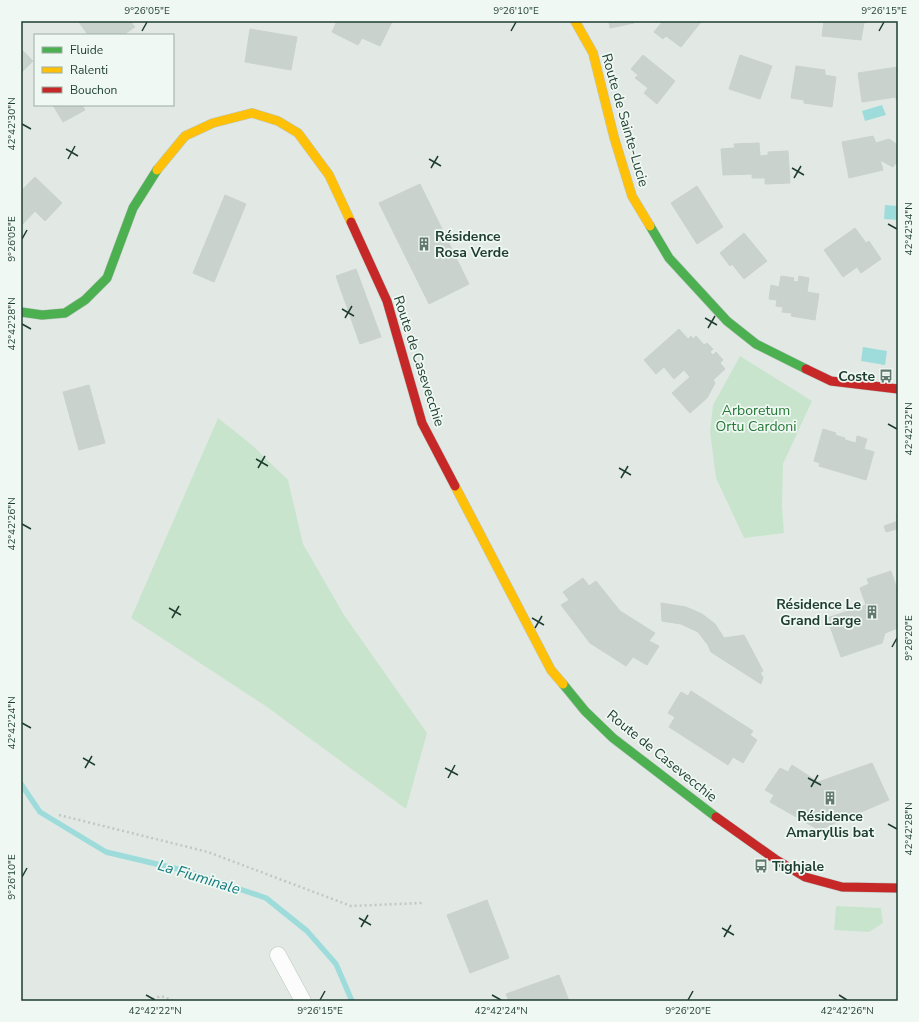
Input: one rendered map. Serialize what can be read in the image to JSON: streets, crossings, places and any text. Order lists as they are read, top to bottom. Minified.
{"streets":{"street":["Route de Sainte-Lucie","Route de Casevecchie"]},"water":["La Fiuminale"],"parks":["Arboretum Ortu Cardoni"],"places":{"building":["Résidence Rosa Verde","Résidence Le Grand Large","Résidence Amaryllis bat"],"bus stop":["Coste","Tighjale"]},"legend":["Fluide","Ralenti","Bouchon"],"coordinates":["9°26'05\"E","9°26'10\"E","9°26'15\"E","42°42'30\"N","42°42'34\"N","42°42'28\"N","42°42'32\"N","42°42'26\"N","9°26'20\"E","42°42'24\"N","42°42'22\"N"]}
